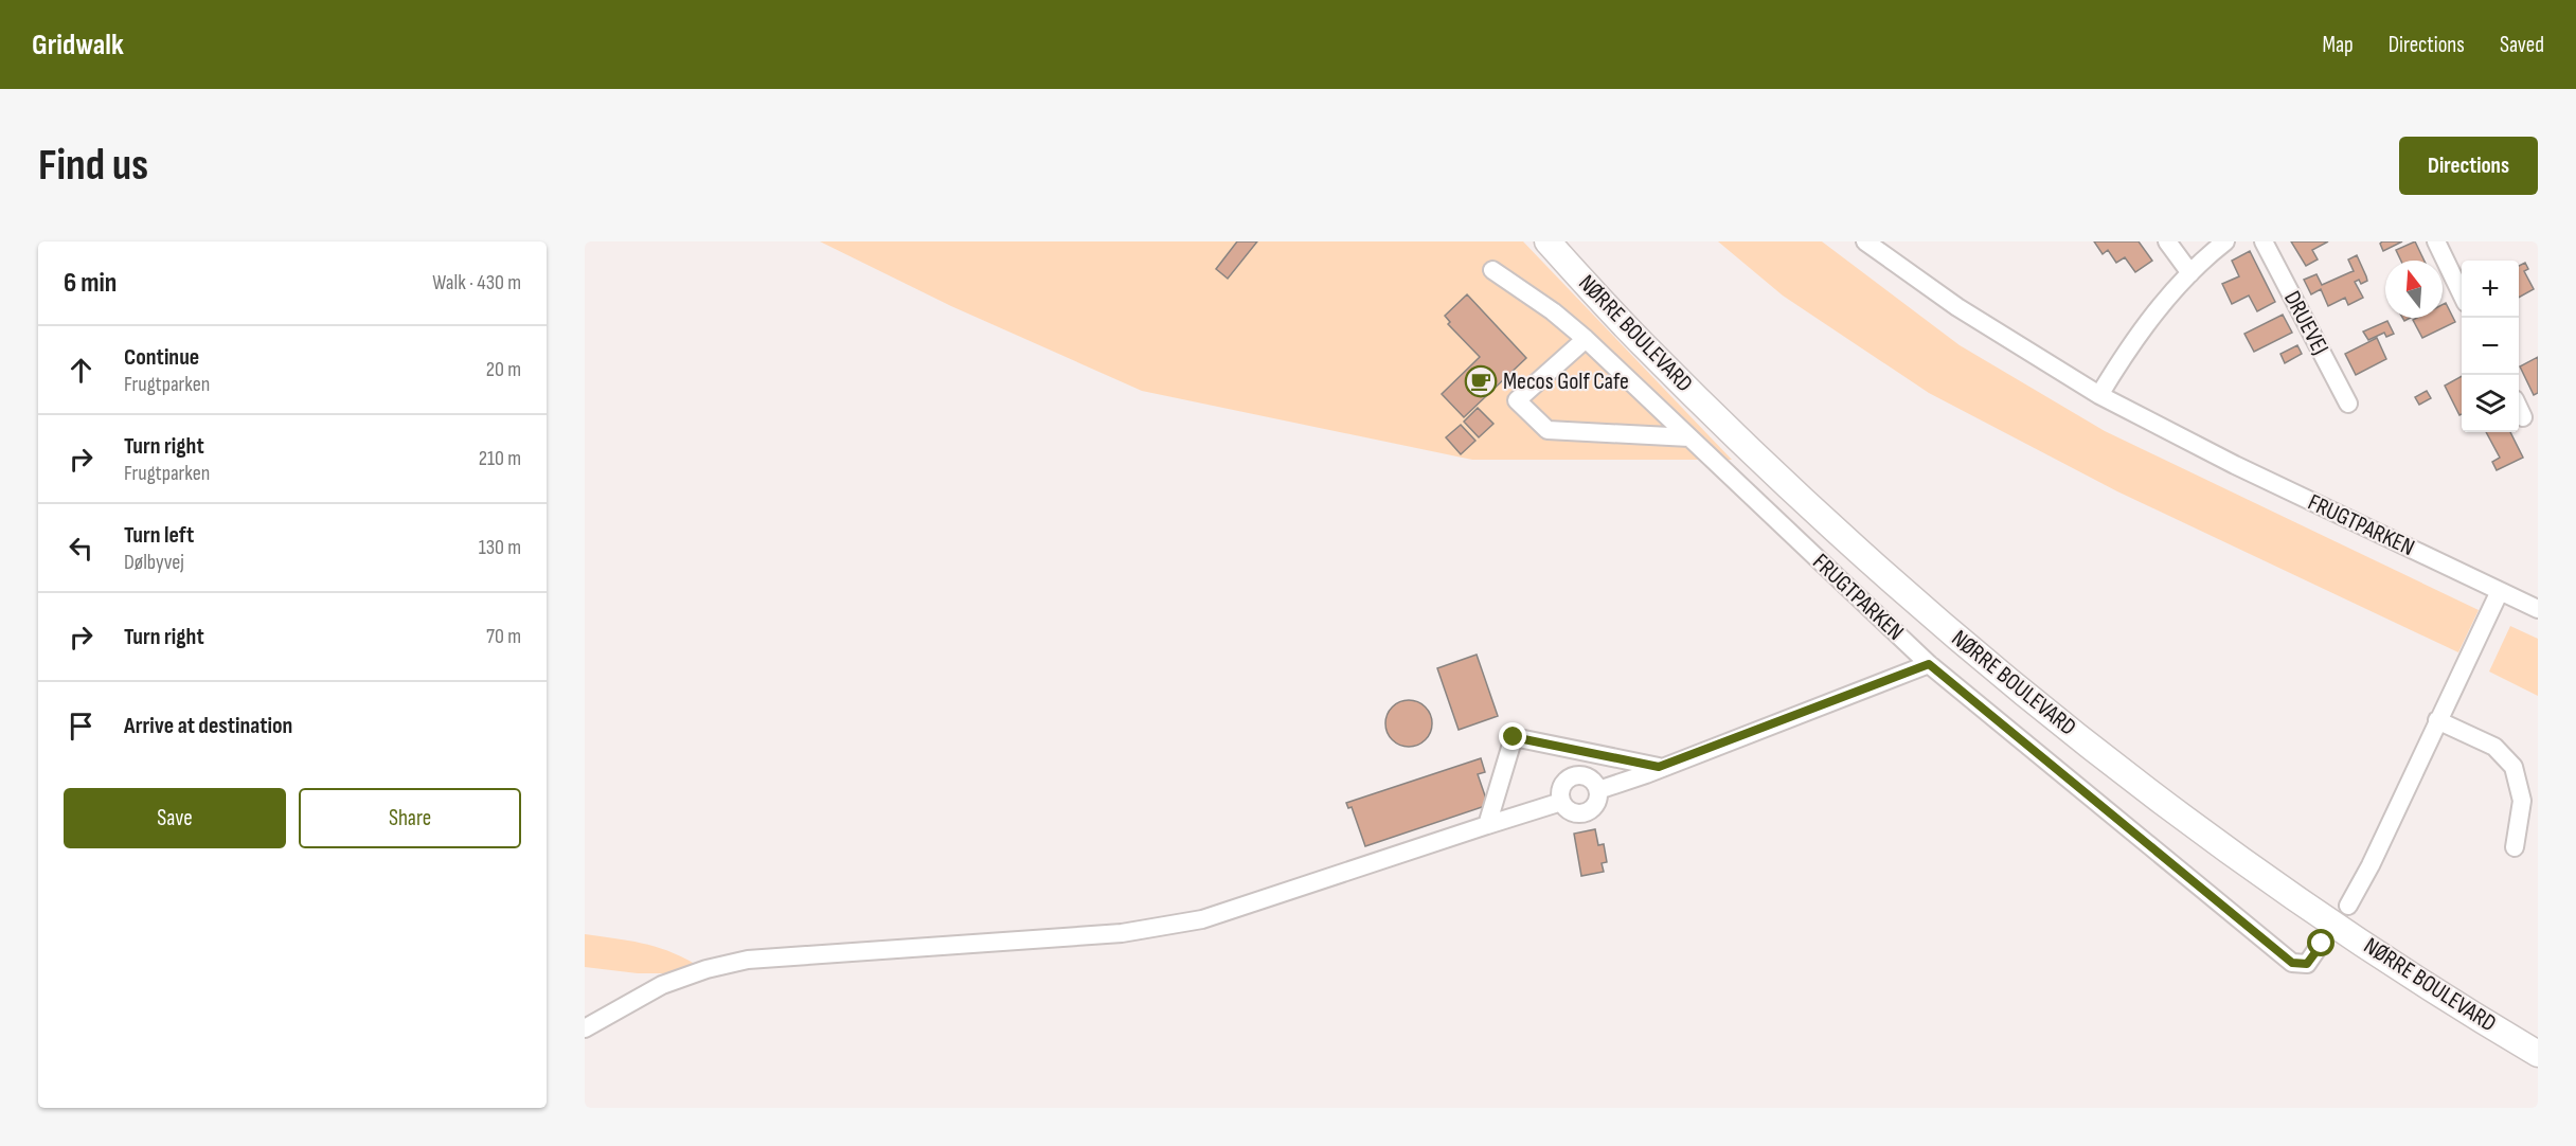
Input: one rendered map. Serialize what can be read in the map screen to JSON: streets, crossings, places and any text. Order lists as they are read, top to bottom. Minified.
{"streets":{"highway":["NØRRE BOULEVARD"],"street":["DRUEVEJ","FRUGTPARKEN"]},"places":{"cafe":["Mecos Golf Cafe"]},"north":"top","page":{"header":"Gridwalk","nav":["Map","Directions","Saved"],"buttons":["Directions",["Save","Share"]],"title":"Find us","heading":["6 min","Walk · 430 m"],"map_buttons":["+","−"],"list":[["Continue","Frugtparken","20 m"],["Turn right","Frugtparken","210 m"],["Turn left","Dølbyvej","130 m"],["Turn right","70 m"],"Arrive at destination"]}}
